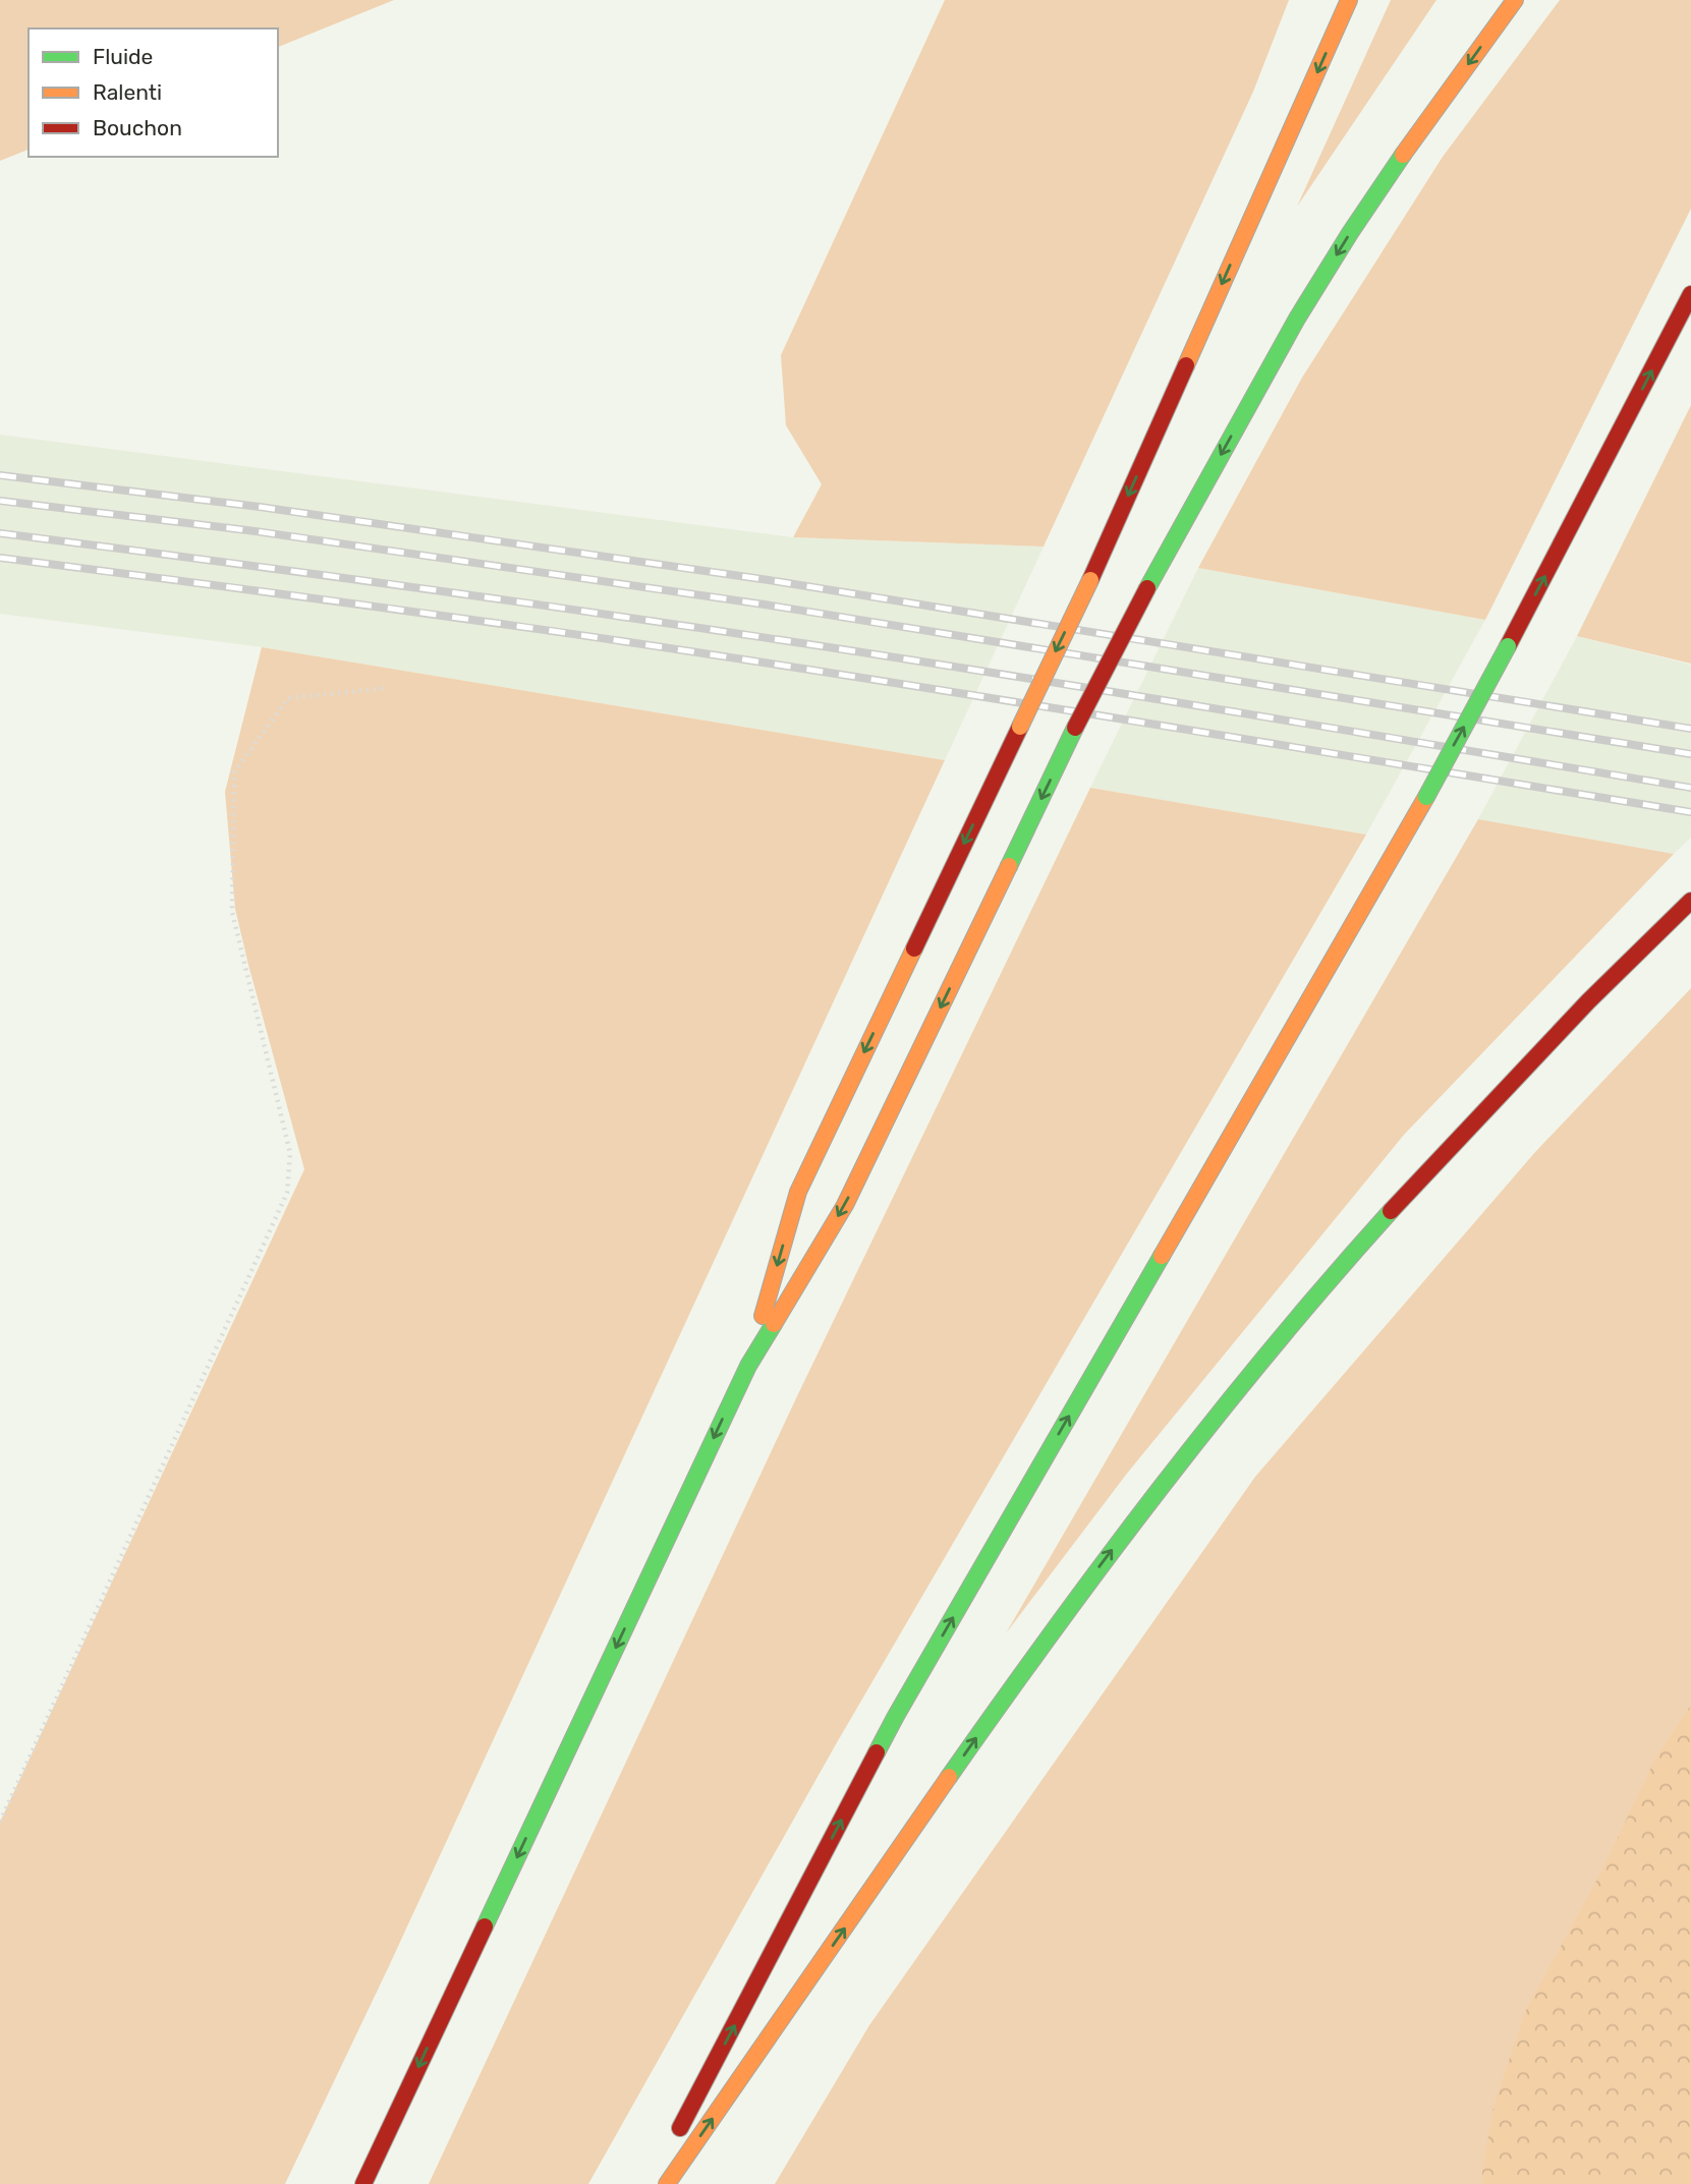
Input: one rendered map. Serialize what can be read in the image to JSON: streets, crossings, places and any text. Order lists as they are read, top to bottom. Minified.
{"legend":["Fluide","Ralenti","Bouchon"]}
